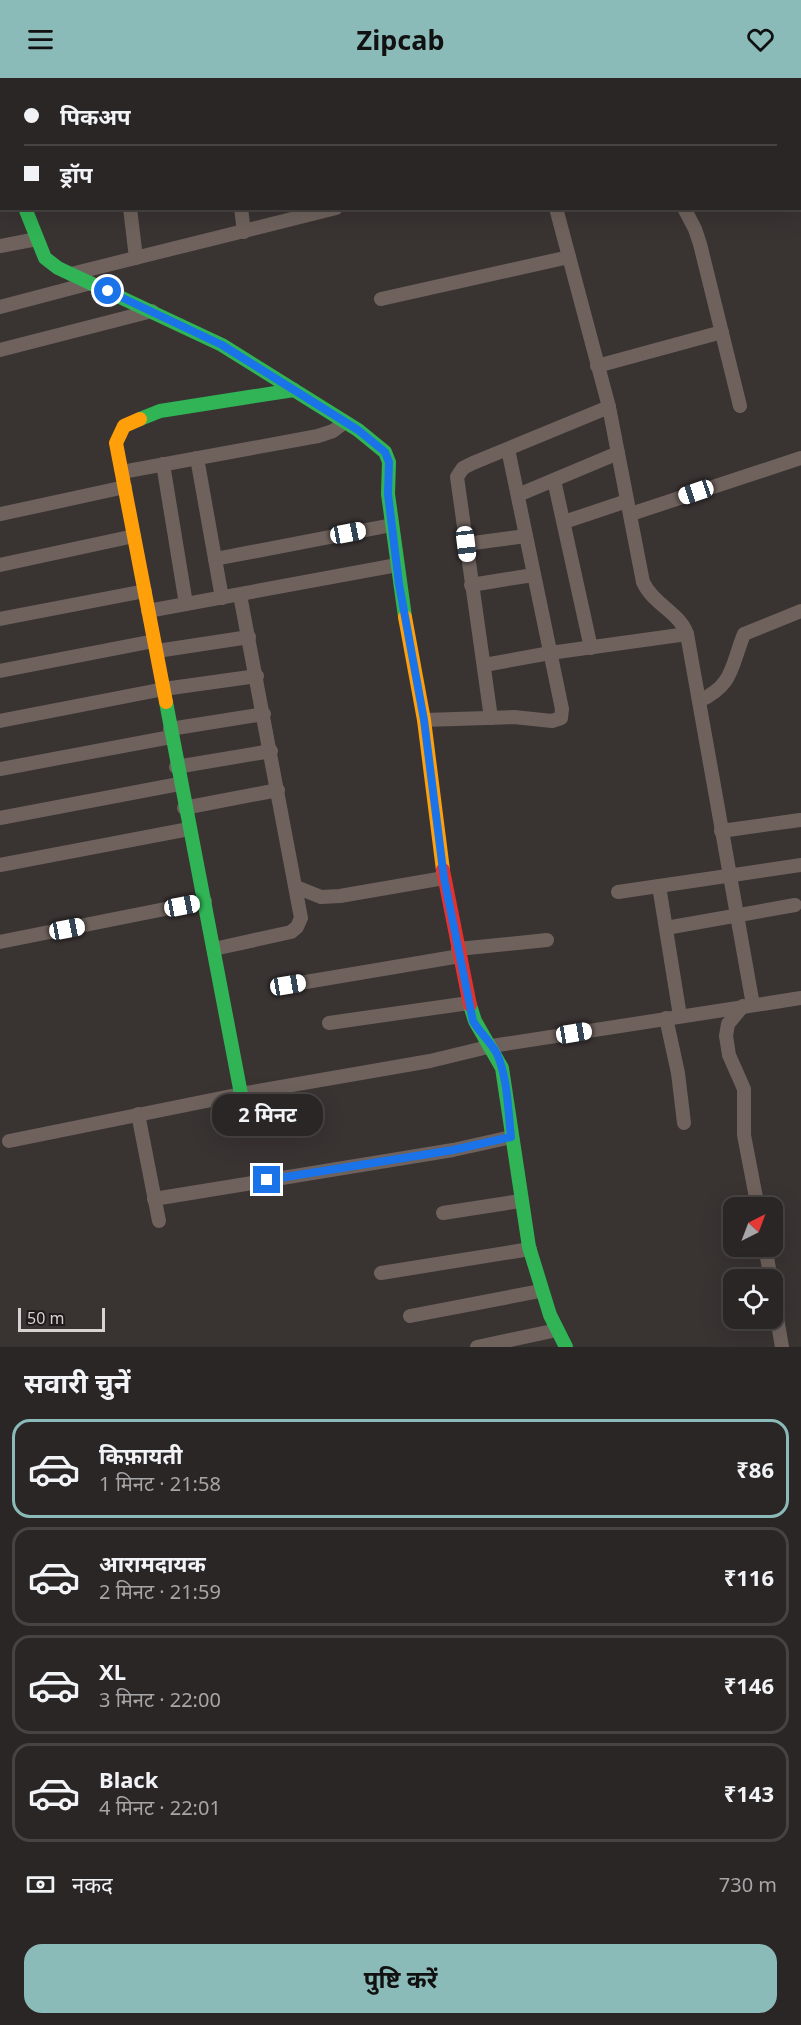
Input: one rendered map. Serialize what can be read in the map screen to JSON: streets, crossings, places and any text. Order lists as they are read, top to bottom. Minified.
{"scale_bar":"50 m","north":"top right","page":{"header":"Zipcab","banner":["पिकअप","ड्रॉप"],"bubble":"2 मिनट","scale":"50 m","heading":"सवारी चुनें","list":[{"name":"किफ़ायती","note":"1 मिनट · 21:58","value":"₹86"},{"name":"आरामदायक","note":"2 मिनट · 21:59","value":"₹116"},{"name":"XL","note":"3 मिनट · 22:00","value":"₹146"},{"name":"Black","note":"4 मिनट · 22:01","value":"₹143"}],"pay":["नकद","730 m"],"buttons":"पुष्टि करें"}}
